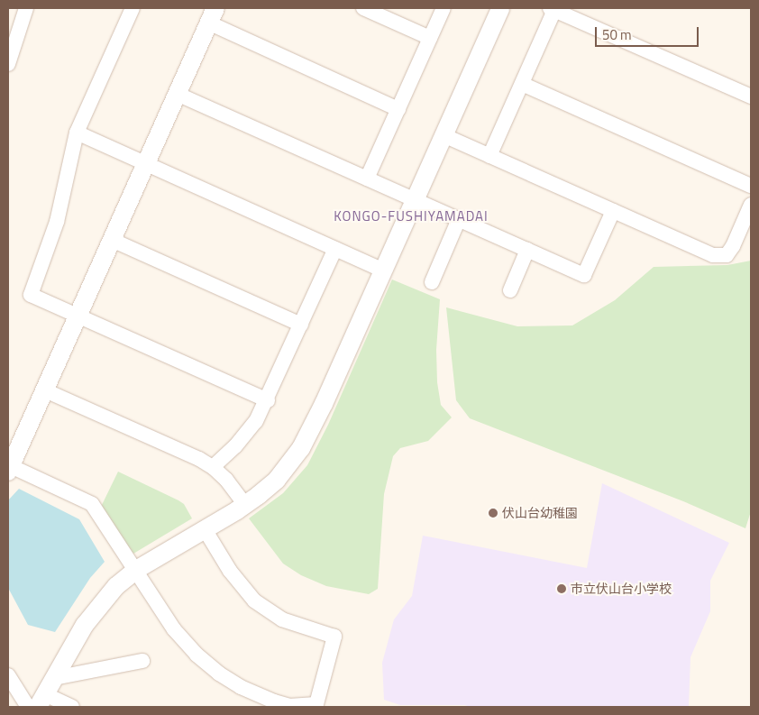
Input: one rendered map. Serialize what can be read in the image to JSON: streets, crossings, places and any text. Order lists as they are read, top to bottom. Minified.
{"districts":["KONGO-FUSHIYAMADAI"],"places":["伏山台幼稚園","市立伏山台小学校"],"scale_bar":"50 m"}
